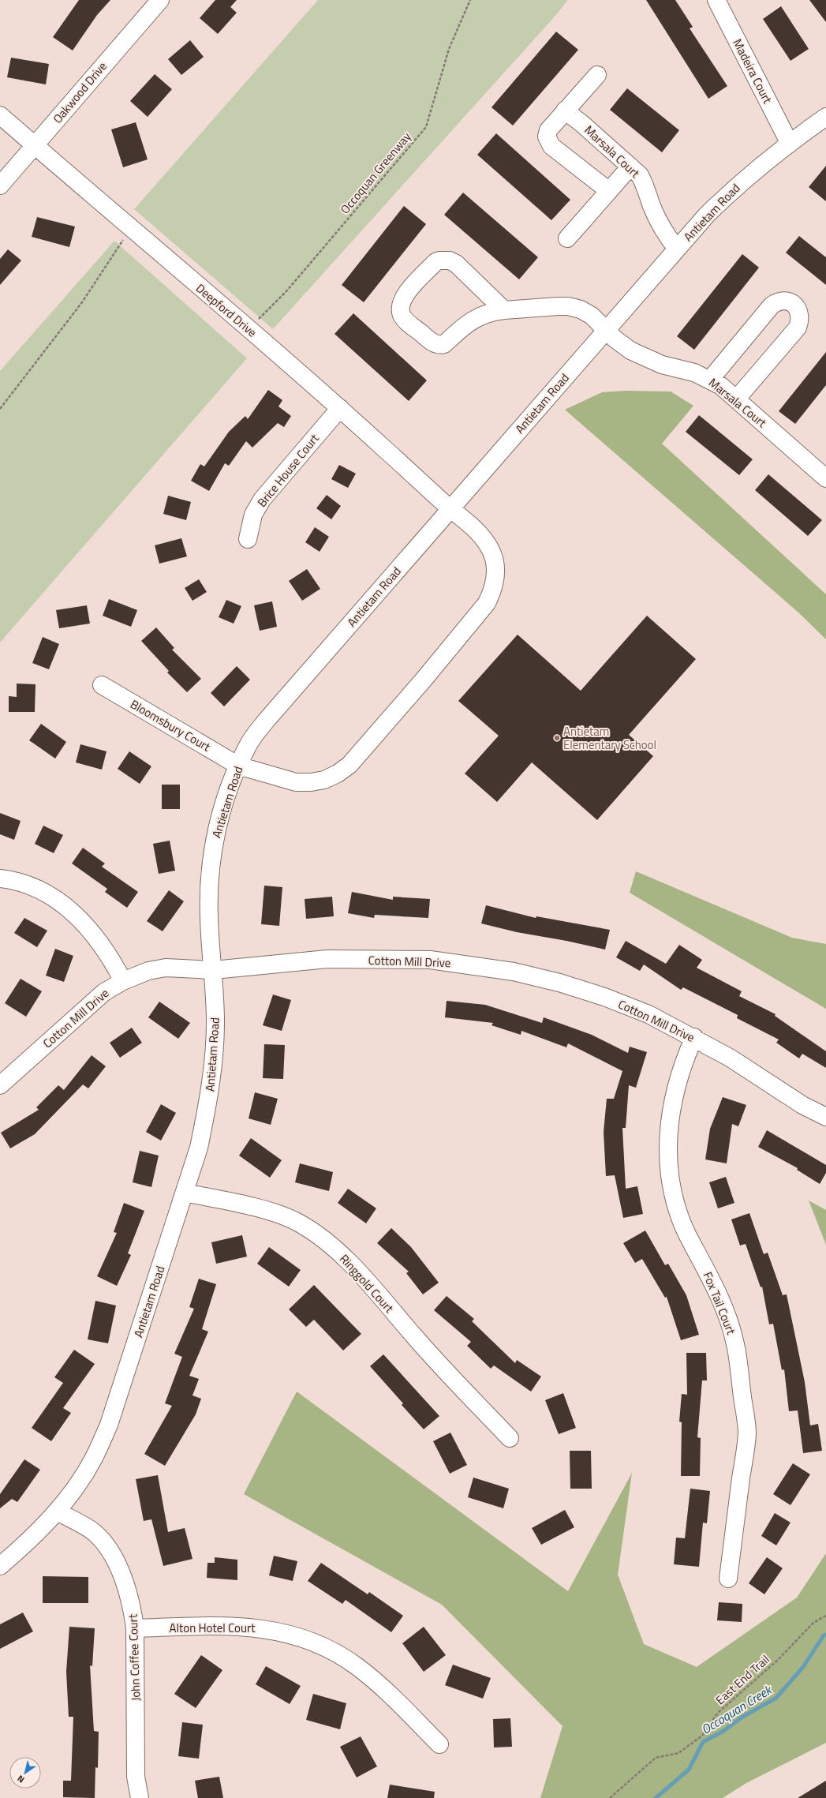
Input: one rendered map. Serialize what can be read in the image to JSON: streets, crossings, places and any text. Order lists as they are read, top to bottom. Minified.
{"streets":{"street":["Madeira Court","Oakwood Drive","Marsala Court","Antietam Road","Deepford Drive","Brice House Court","Bloomsbury Court","Cotton Mill Drive","Ringgold Court","Fox Tail Court","Alton Hotel Court","John Coffee Court"],"path":["Occoquan Greenway","East End Trail"]},"crossings":[["Madeira Court","Antietam Road"],["Oakwood Drive","Deepford Drive"],["Marsala Court","Antietam Road"],["Occoquan Greenway","Deepford Drive"],["Antietam Road","Deepford Drive"],["Antietam Road","Bloomsbury Court"],["Antietam Road","Cotton Mill Drive"],["Antietam Road","Ringgold Court"],["Antietam Road","John Coffee Court"],["Deepford Drive","Brice House Court"],["Deepford Drive","Bloomsbury Court"],["Cotton Mill Drive","Fox Tail Court"],["Alton Hotel Court","John Coffee Court"]],"water":["Occoquan Creek"],"places":["Antietam Elementary School"],"north":"bottom left"}
